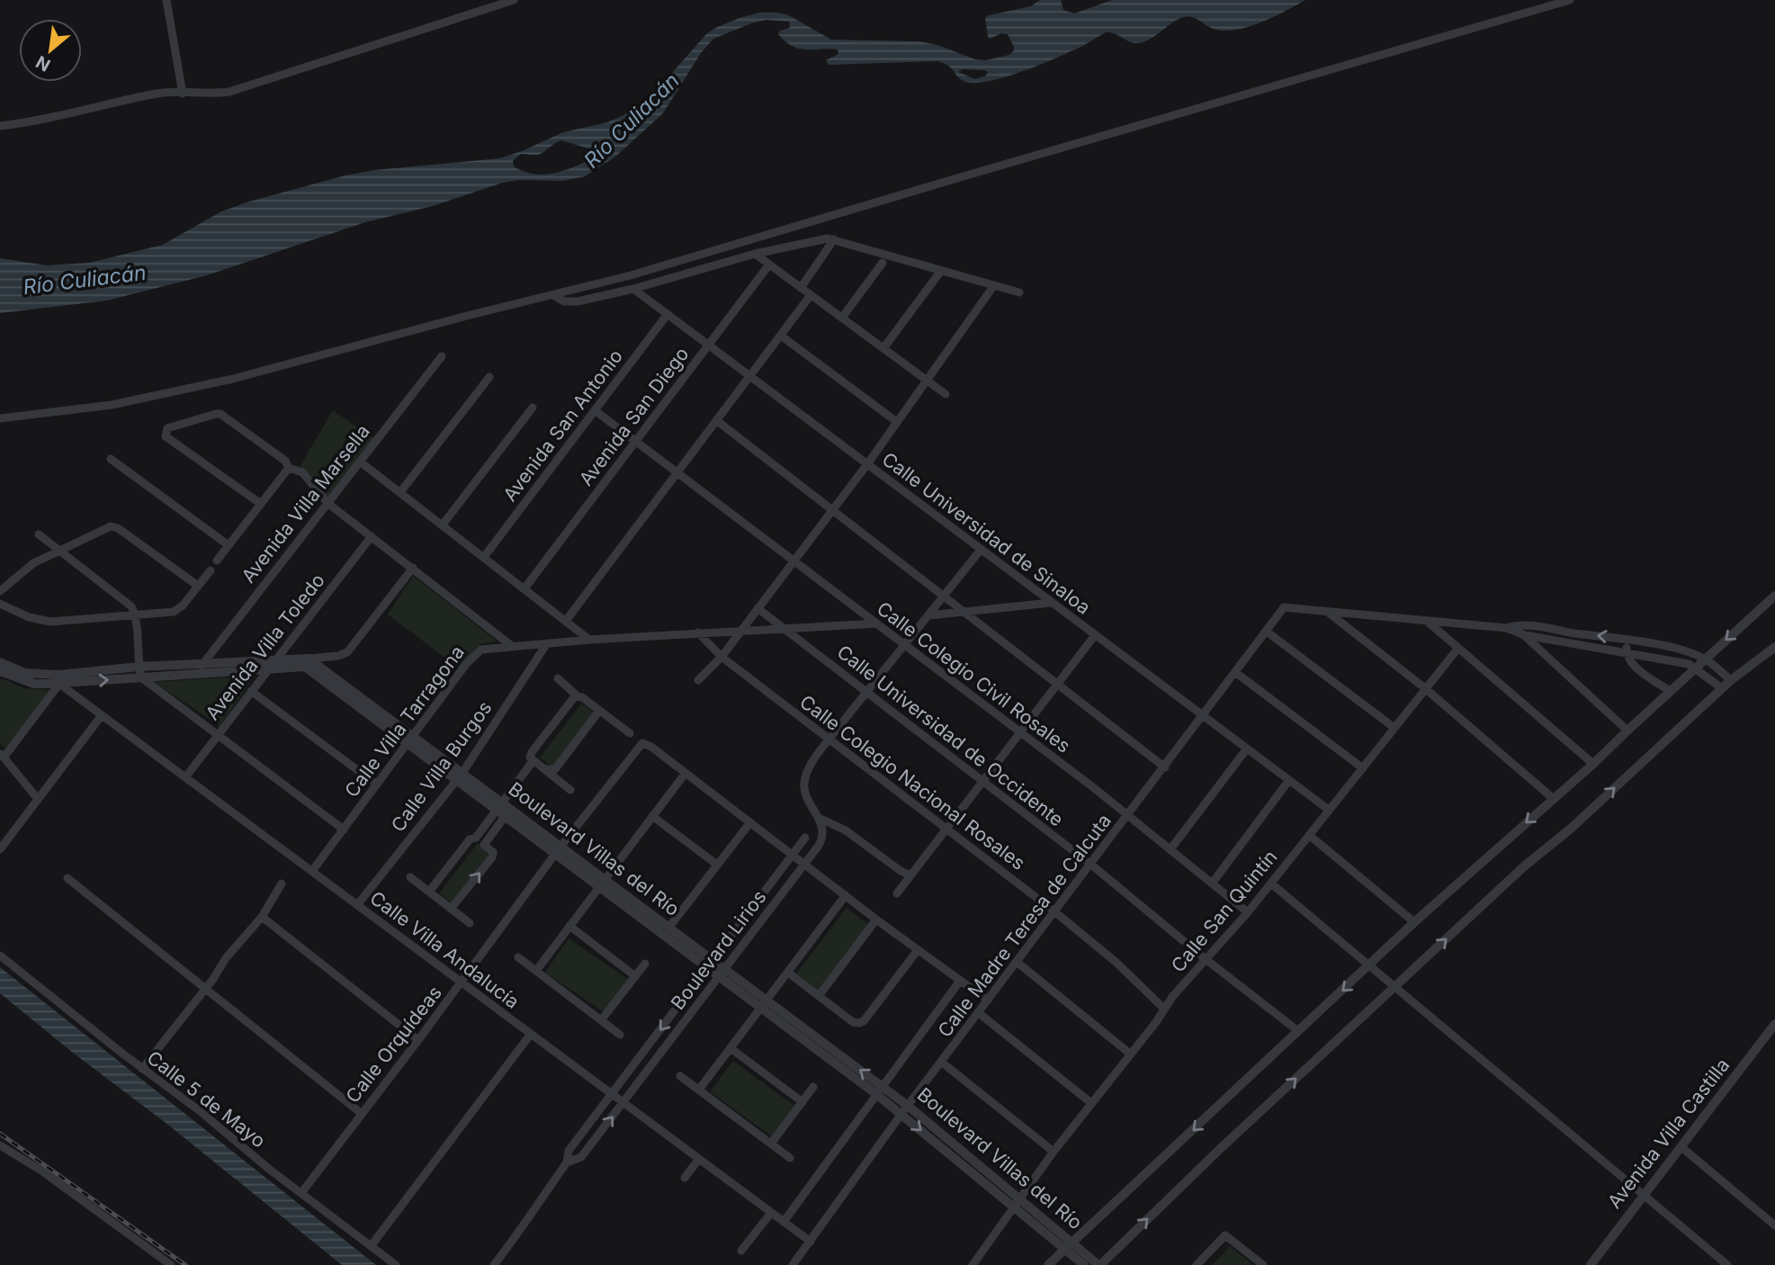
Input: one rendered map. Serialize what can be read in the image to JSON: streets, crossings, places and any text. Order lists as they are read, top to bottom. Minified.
{"streets":{"street":["Avenida San Diego","Avenida San Antonio","Avenida Villa Marsella","Calle Universidad de Sinaloa","Avenida Villa Toledo","Calle Colegio Civil Rosales","Calle Villa Tarragona","Calle Universidad de Occidente","Calle Villa Burgos","Calle Colegio Nacional Rosales","Boulevard Villas del Río","Calle San Quintín","Calle Madre Teresa de Calcuta","Calle Villa Andalucía","Boulevard Lirios","Calle Orquídeas","Calle 5 de Mayo","Avenida Villa Castilla"]},"crossings":[["Avenida San Diego","Calle Universidad de Sinaloa"],["Avenida San Diego","Calle Colegio Civil Rosales"],["Avenida San Antonio","Calle Universidad de Sinaloa"],["Avenida San Antonio","Calle Colegio Civil Rosales"],["Avenida Villa Marsella","Boulevard Villas del Río"],["Calle Universidad de Sinaloa","Calle San Quintín"],["Calle Universidad de Sinaloa","Calle Madre Teresa de Calcuta"],["Avenida Villa Toledo","Boulevard Villas del Río"],["Avenida Villa Toledo","Calle Villa Andalucía"],["Calle Colegio Civil Rosales","Calle Villa Tarragona"],["Calle Colegio Civil Rosales","Calle San Quintín"],["Calle Colegio Civil Rosales","Calle Madre Teresa de Calcuta"],["Calle Villa Tarragona","Calle Universidad de Occidente"],["Calle Villa Tarragona","Calle Villa Burgos"],["Calle Villa Tarragona","Calle Colegio Nacional Rosales"],["Calle Villa Tarragona","Boulevard Villas del Río"],["Calle Villa Tarragona","Calle Villa Andalucía"],["Calle Universidad de Occidente","Calle San Quintín"],["Calle Universidad de Occidente","Calle Madre Teresa de Calcuta"],["Calle Villa Burgos","Boulevard Villas del Río"],["Calle Villa Burgos","Calle Villa Andalucía"],["Calle Colegio Nacional Rosales","Calle San Quintín"],["Calle Colegio Nacional Rosales","Calle Madre Teresa de Calcuta"],["Boulevard Villas del Río","Calle San Quintín"],["Boulevard Villas del Río","Calle Madre Teresa de Calcuta"],["Boulevard Villas del Río","Calle Villa Andalucía"],["Boulevard Villas del Río","Boulevard Lirios"],["Boulevard Villas del Río","Calle Orquídeas"],["Calle Madre Teresa de Calcuta","Calle Villa Andalucía"],["Calle Villa Andalucía","Boulevard Lirios"],["Calle Villa Andalucía","Calle Orquídeas"],["Calle Orquídeas","Calle 5 de Mayo"]],"water":["Río Culiacán"],"north":"bottom left"}
